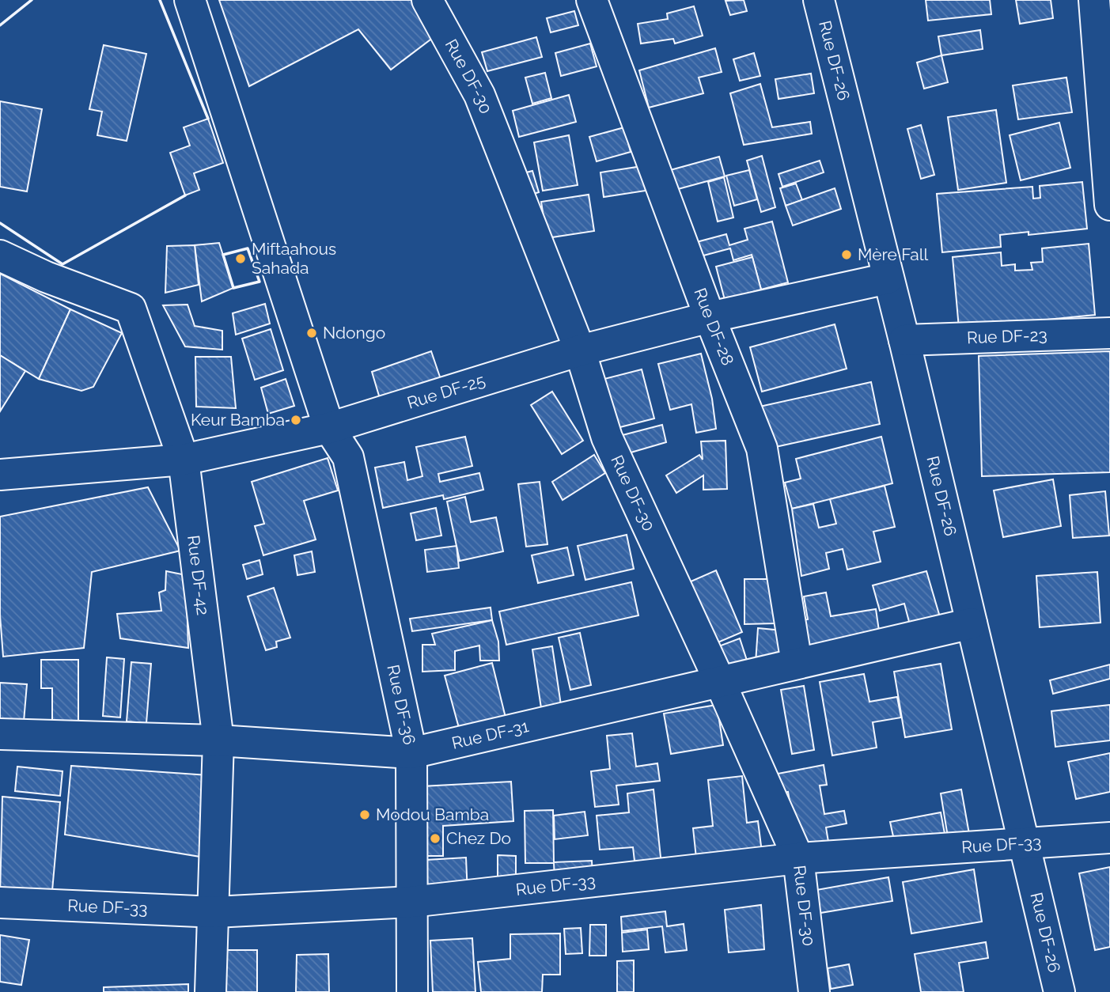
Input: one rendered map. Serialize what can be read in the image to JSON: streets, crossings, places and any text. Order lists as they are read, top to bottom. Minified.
{"streets":{"street":["Rue DF-26","Rue DF-30","Rue DF-28","Rue DF-23","Rue DF-25","Rue DF-42","Rue DF-36","Rue DF-31","Rue DF-33"]},"crossings":[["Rue DF-26","Rue DF-23"],["Rue DF-26","Rue DF-25"],["Rue DF-26","Rue DF-31"],["Rue DF-26","Rue DF-33"],["Rue DF-30","Rue DF-25"],["Rue DF-30","Rue DF-31"],["Rue DF-30","Rue DF-33"],["Rue DF-28","Rue DF-25"],["Rue DF-28","Rue DF-31"],["Rue DF-25","Rue DF-42"],["Rue DF-25","Rue DF-36"],["Rue DF-42","Rue DF-31"],["Rue DF-42","Rue DF-33"],["Rue DF-36","Rue DF-31"],["Rue DF-36","Rue DF-33"]],"places":["Mère Fall","Miftaahous Sahada","Ndongo","Keur Bamba","Modou Bamba","Chez Do"]}
